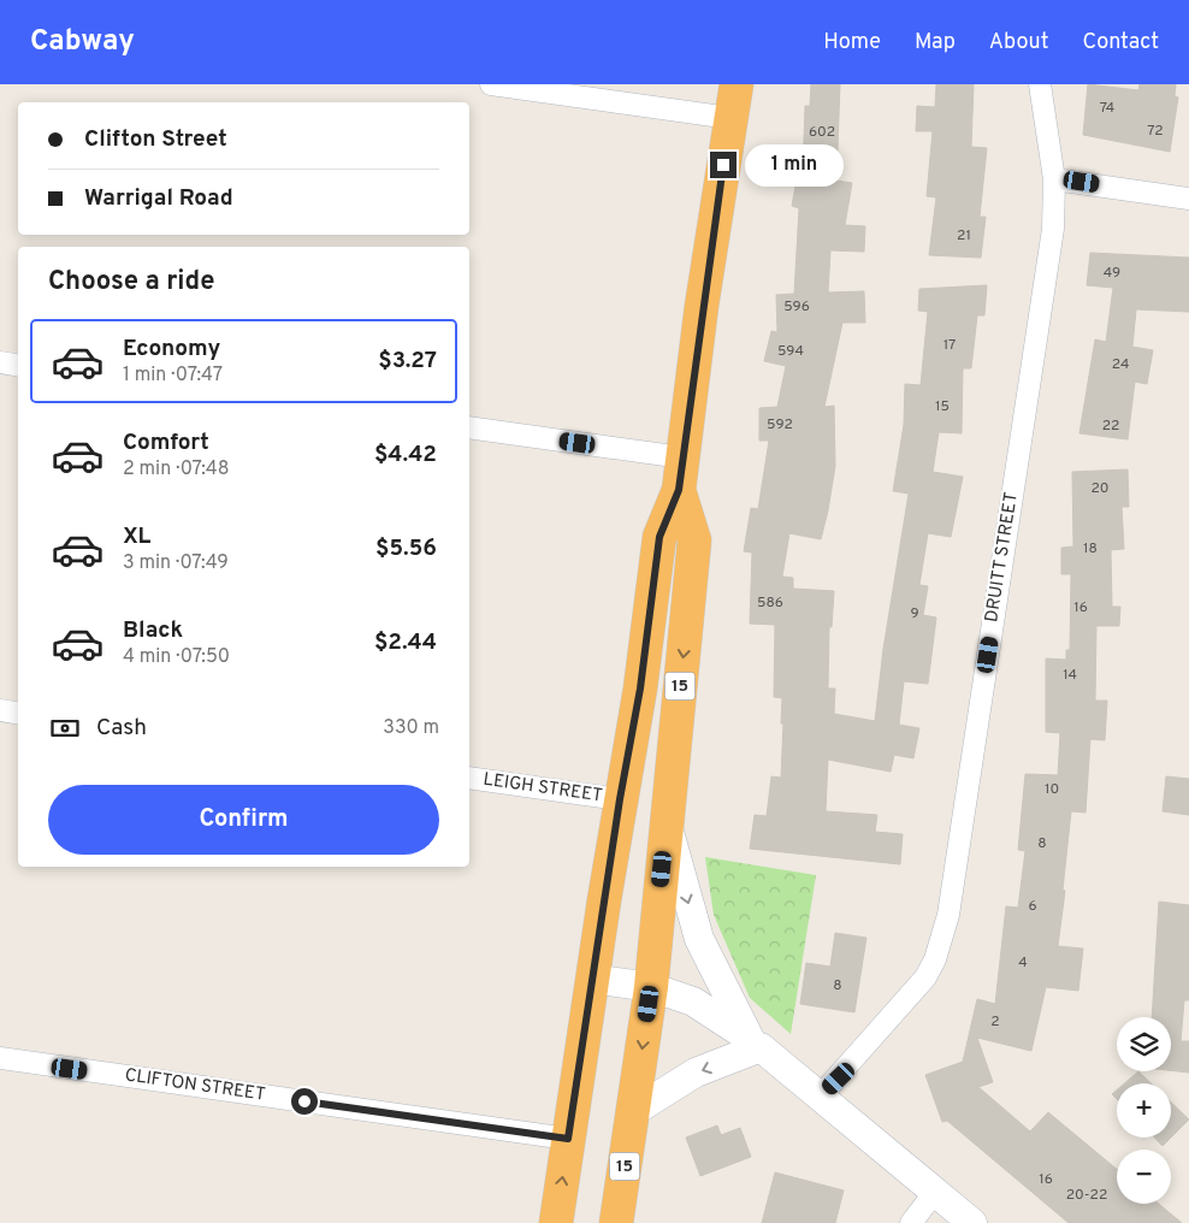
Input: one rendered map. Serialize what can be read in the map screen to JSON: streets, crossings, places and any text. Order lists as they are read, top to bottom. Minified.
{"streets":{"highway":["15"],"street":["DRUITT STREET","LEIGH STREET","CLIFTON STREET"]},"crossings":[["15","LEIGH STREET"],["15","CLIFTON STREET"]],"house_numbers":["74","72","602","21","49","596","17","594","24","15","592","22","20","18","586","16","9","14","10","8","6","4","8","2","16","20-22"],"page":{"header":"Cabway","nav":["Home","Map","About","Contact"],"banner":["Clifton Street","Warrigal Road"],"bubble":"1 min","heading":"Choose a ride","list":[{"name":"Economy","note":"1 min · 07:47","value":"$3.27"},{"name":"Comfort","note":"2 min · 07:48","value":"$4.42"},{"name":"XL","note":"3 min · 07:49","value":"$5.56"},{"name":"Black","note":"4 min · 07:50","value":"$2.44"}],"pay":["Cash","330 m"],"buttons":"Confirm","map_buttons":["+","−"]}}
